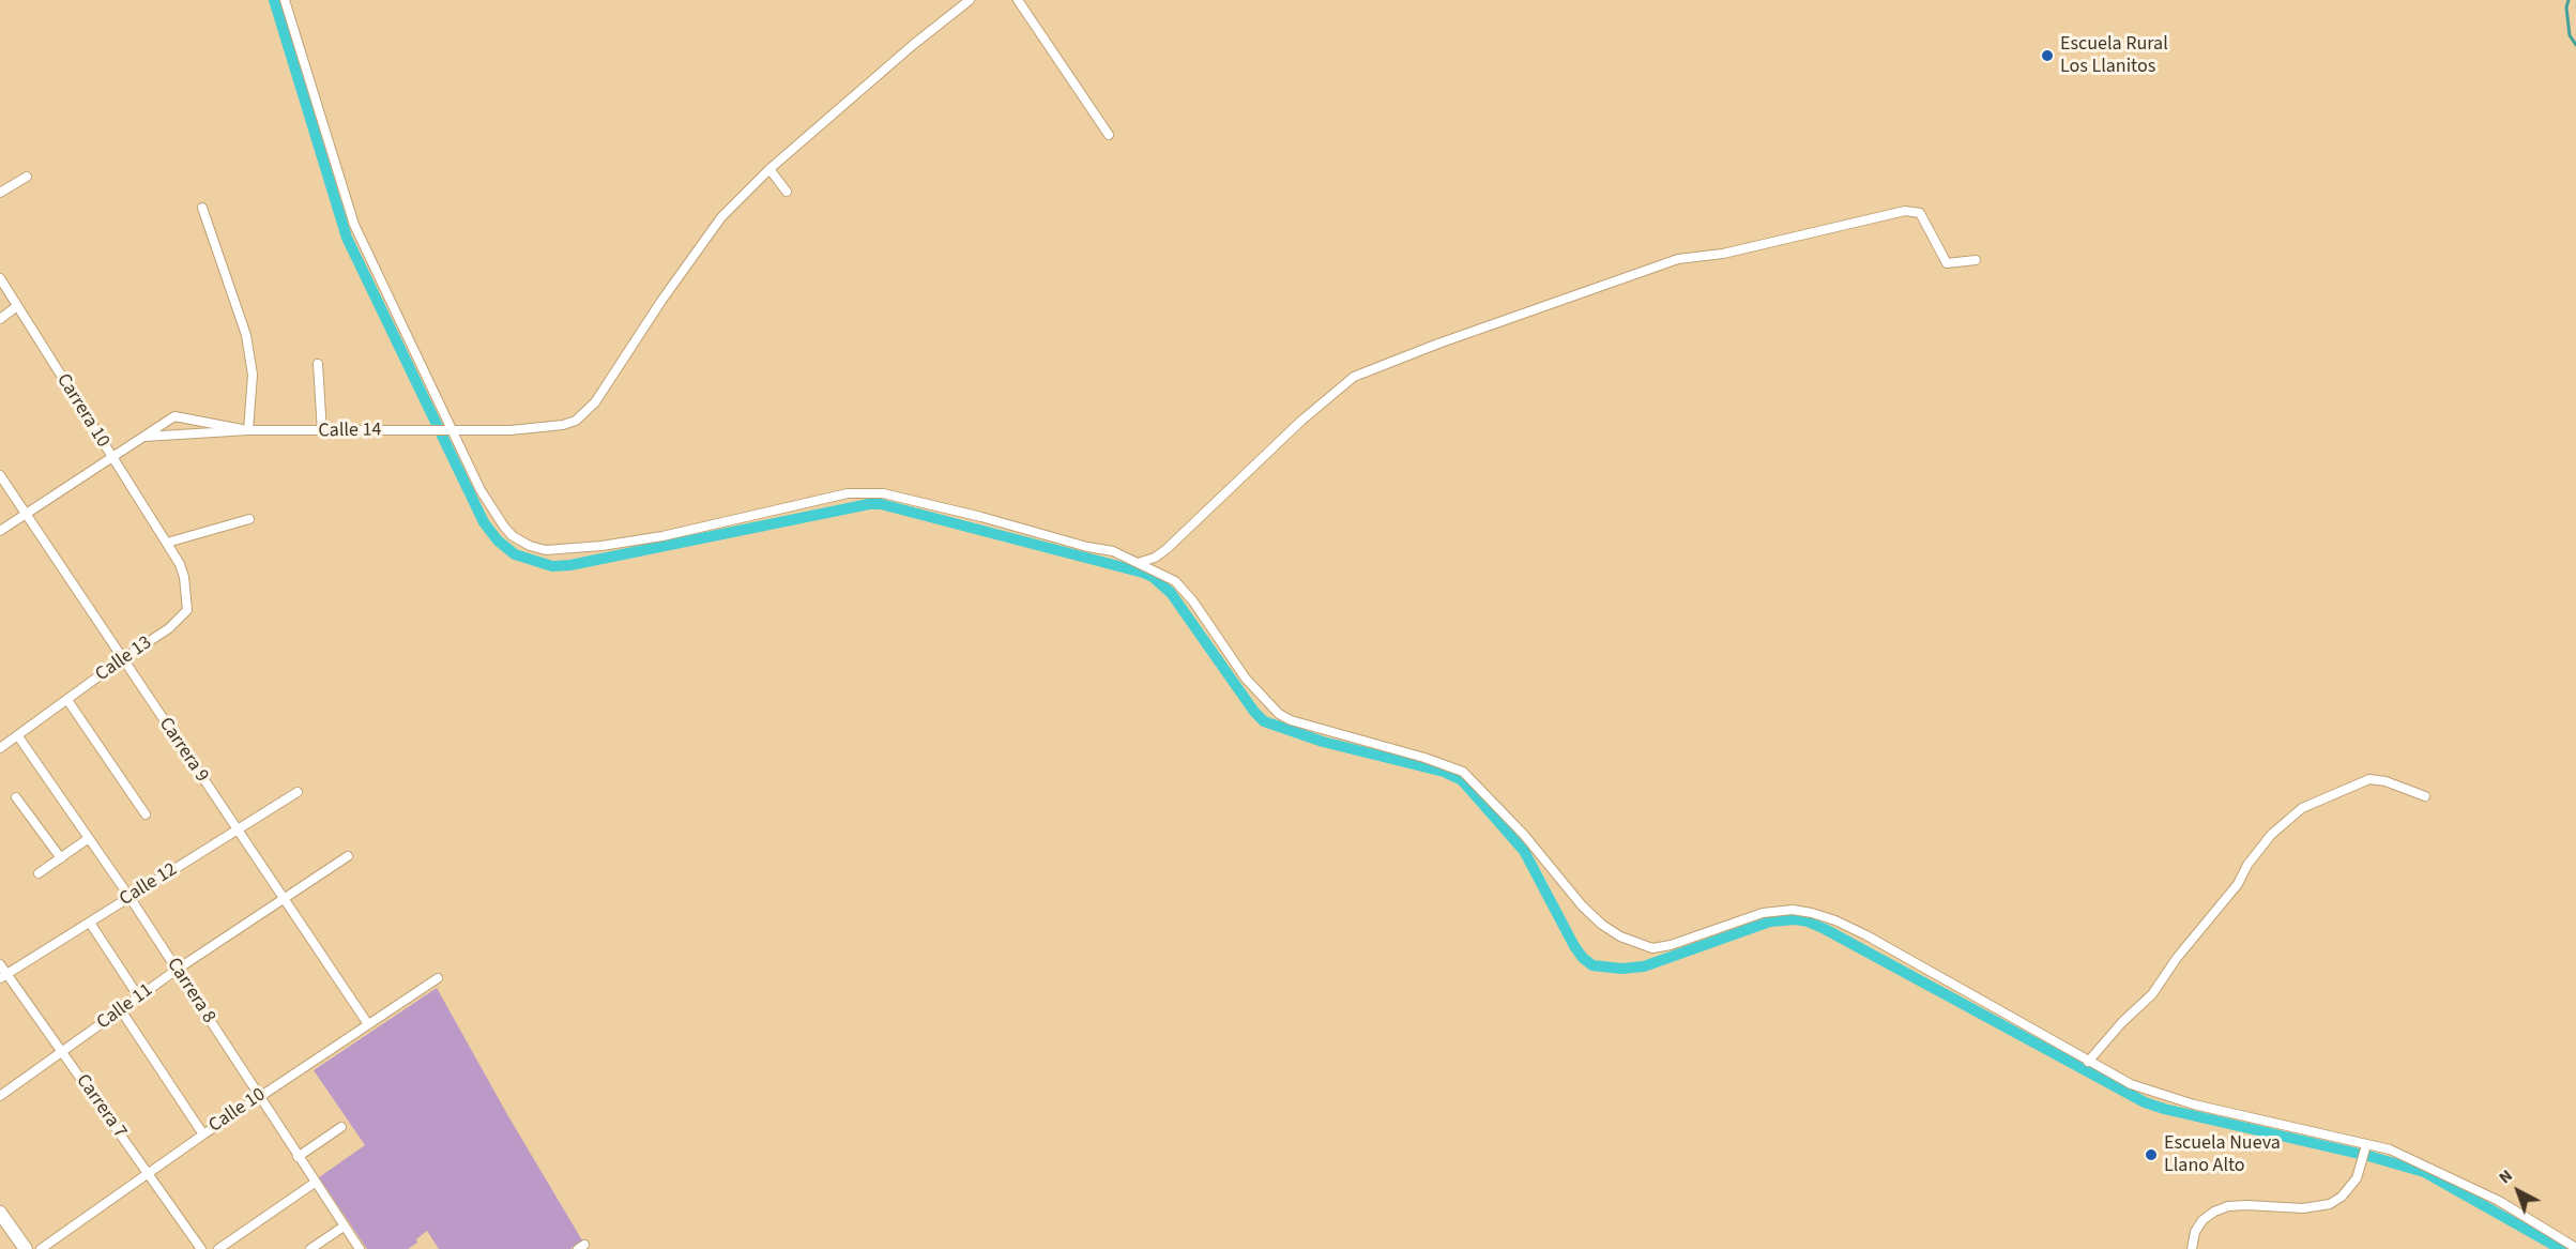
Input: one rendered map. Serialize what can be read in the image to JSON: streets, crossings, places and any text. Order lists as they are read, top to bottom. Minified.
{"streets":{"street":["Carrera 10","Calle 14","Calle 13","Carrera 9","Calle 12","Carrera 8","Calle 11","Carrera 7","Calle 10"]},"crossings":[["Carrera 10","Calle 14"],["Carrera 10","Calle 13"],["Calle 14","Carrera 9"],["Calle 13","Carrera 9"],["Calle 13","Carrera 8"],["Carrera 9","Calle 12"],["Carrera 9","Calle 11"],["Carrera 9","Calle 10"],["Calle 12","Carrera 8"],["Calle 12","Carrera 7"],["Carrera 8","Calle 11"],["Carrera 8","Calle 10"],["Calle 11","Carrera 7"],["Carrera 7","Calle 10"]],"places":["Escuela Rural Los Llanitos","Escuela Nueva Llano Alto"],"north":"top left"}
